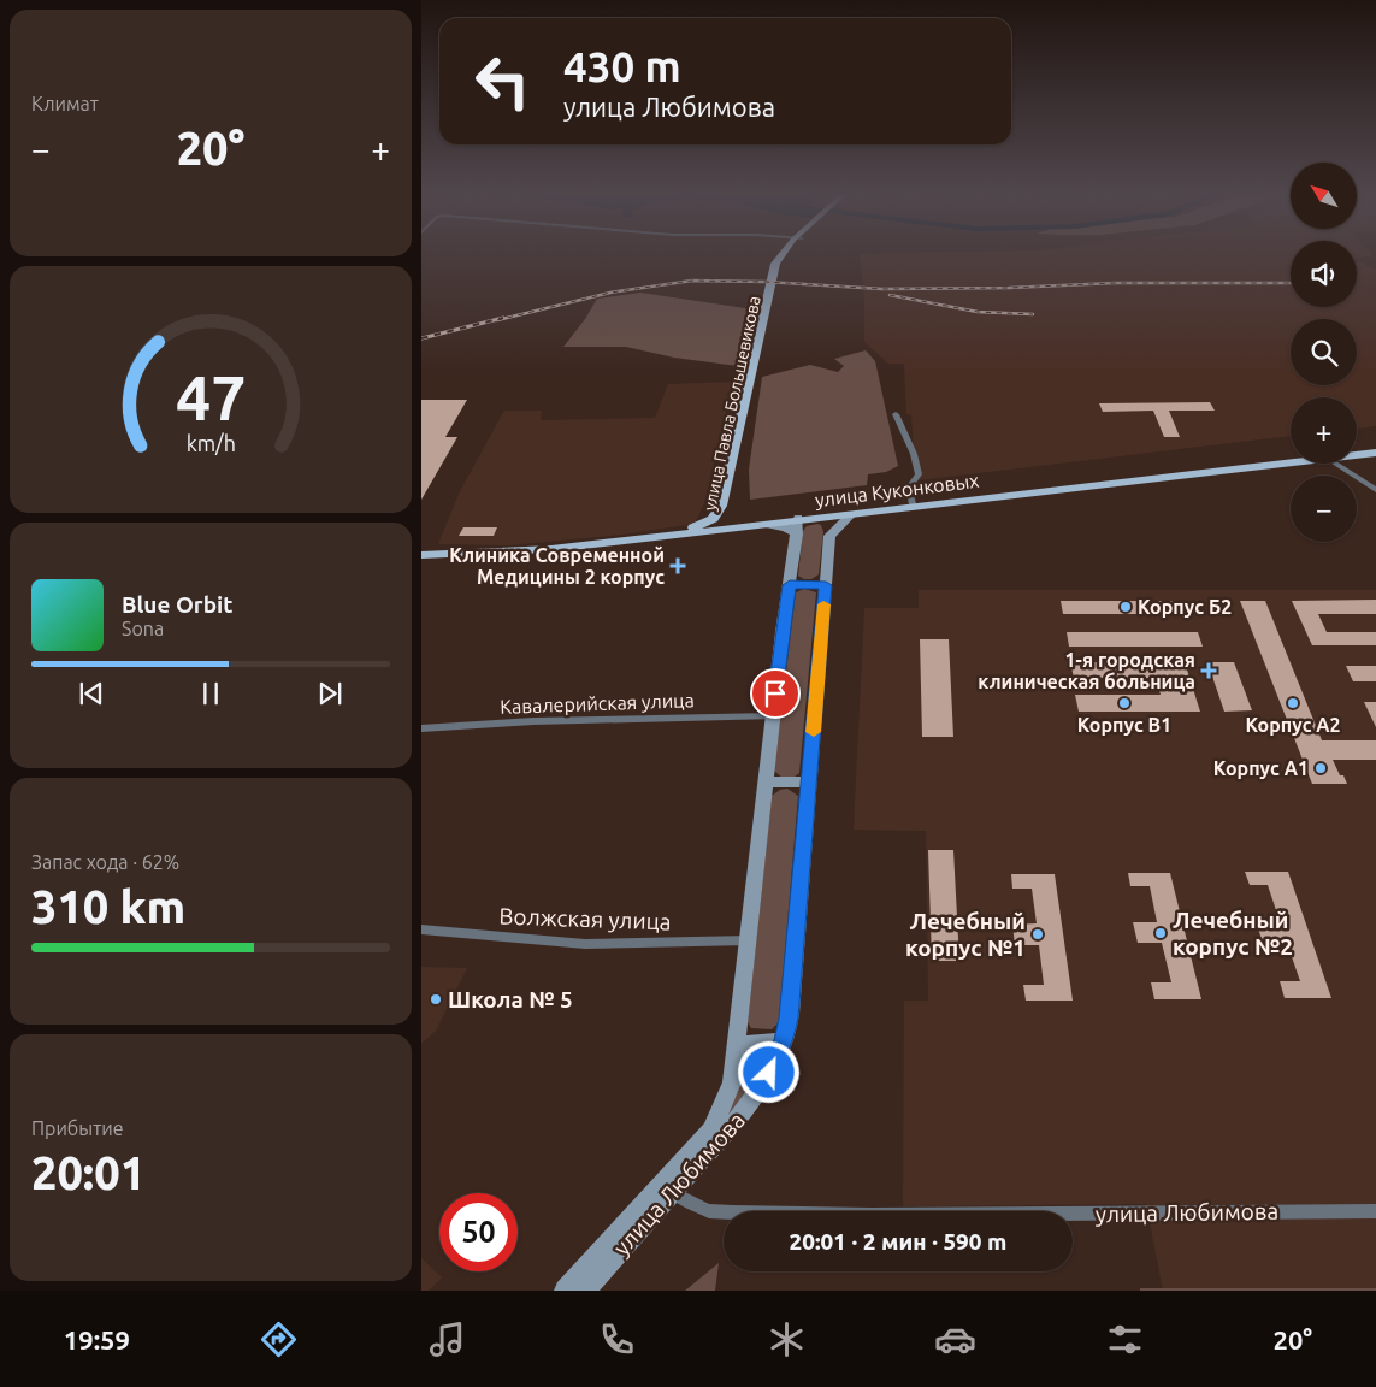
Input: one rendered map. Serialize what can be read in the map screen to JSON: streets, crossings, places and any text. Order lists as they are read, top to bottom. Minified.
{"streets":{"main road":["улица Павла Большевикова","улица Куконковых","улица Любимова"],"street":["Кавалерийская улица","Волжская улица"]},"crossings":[["улица Куконковых","улица Любимова"],["Кавалерийская улица","улица Любимова"],["Волжская улица","улица Любимова"]],"places":{"health":["Клиника Современной Медицины 2 корпус","1-я городская клиническая больница"],"other":["Корпус Б2","Корпус В1","Корпус А2","Корпус А1","Лечебный корпус №2","Лечебный корпус №1","Школа № 5"]},"north":"top left","page":{"tile":["Климат",["Запас хода · 62%","310 km"],["Прибытие","20:01"]],"turn":["430 m","улица Любимова"],"heat":["−","20°","+"],"map_buttons":["+","−"],"song":["Blue Orbit","Sona"],"limit":"50","trip":"20:01 · 2 мин · 590 m","tabs":["19:59","20°"],"gauge":["47","km/h"]}}
